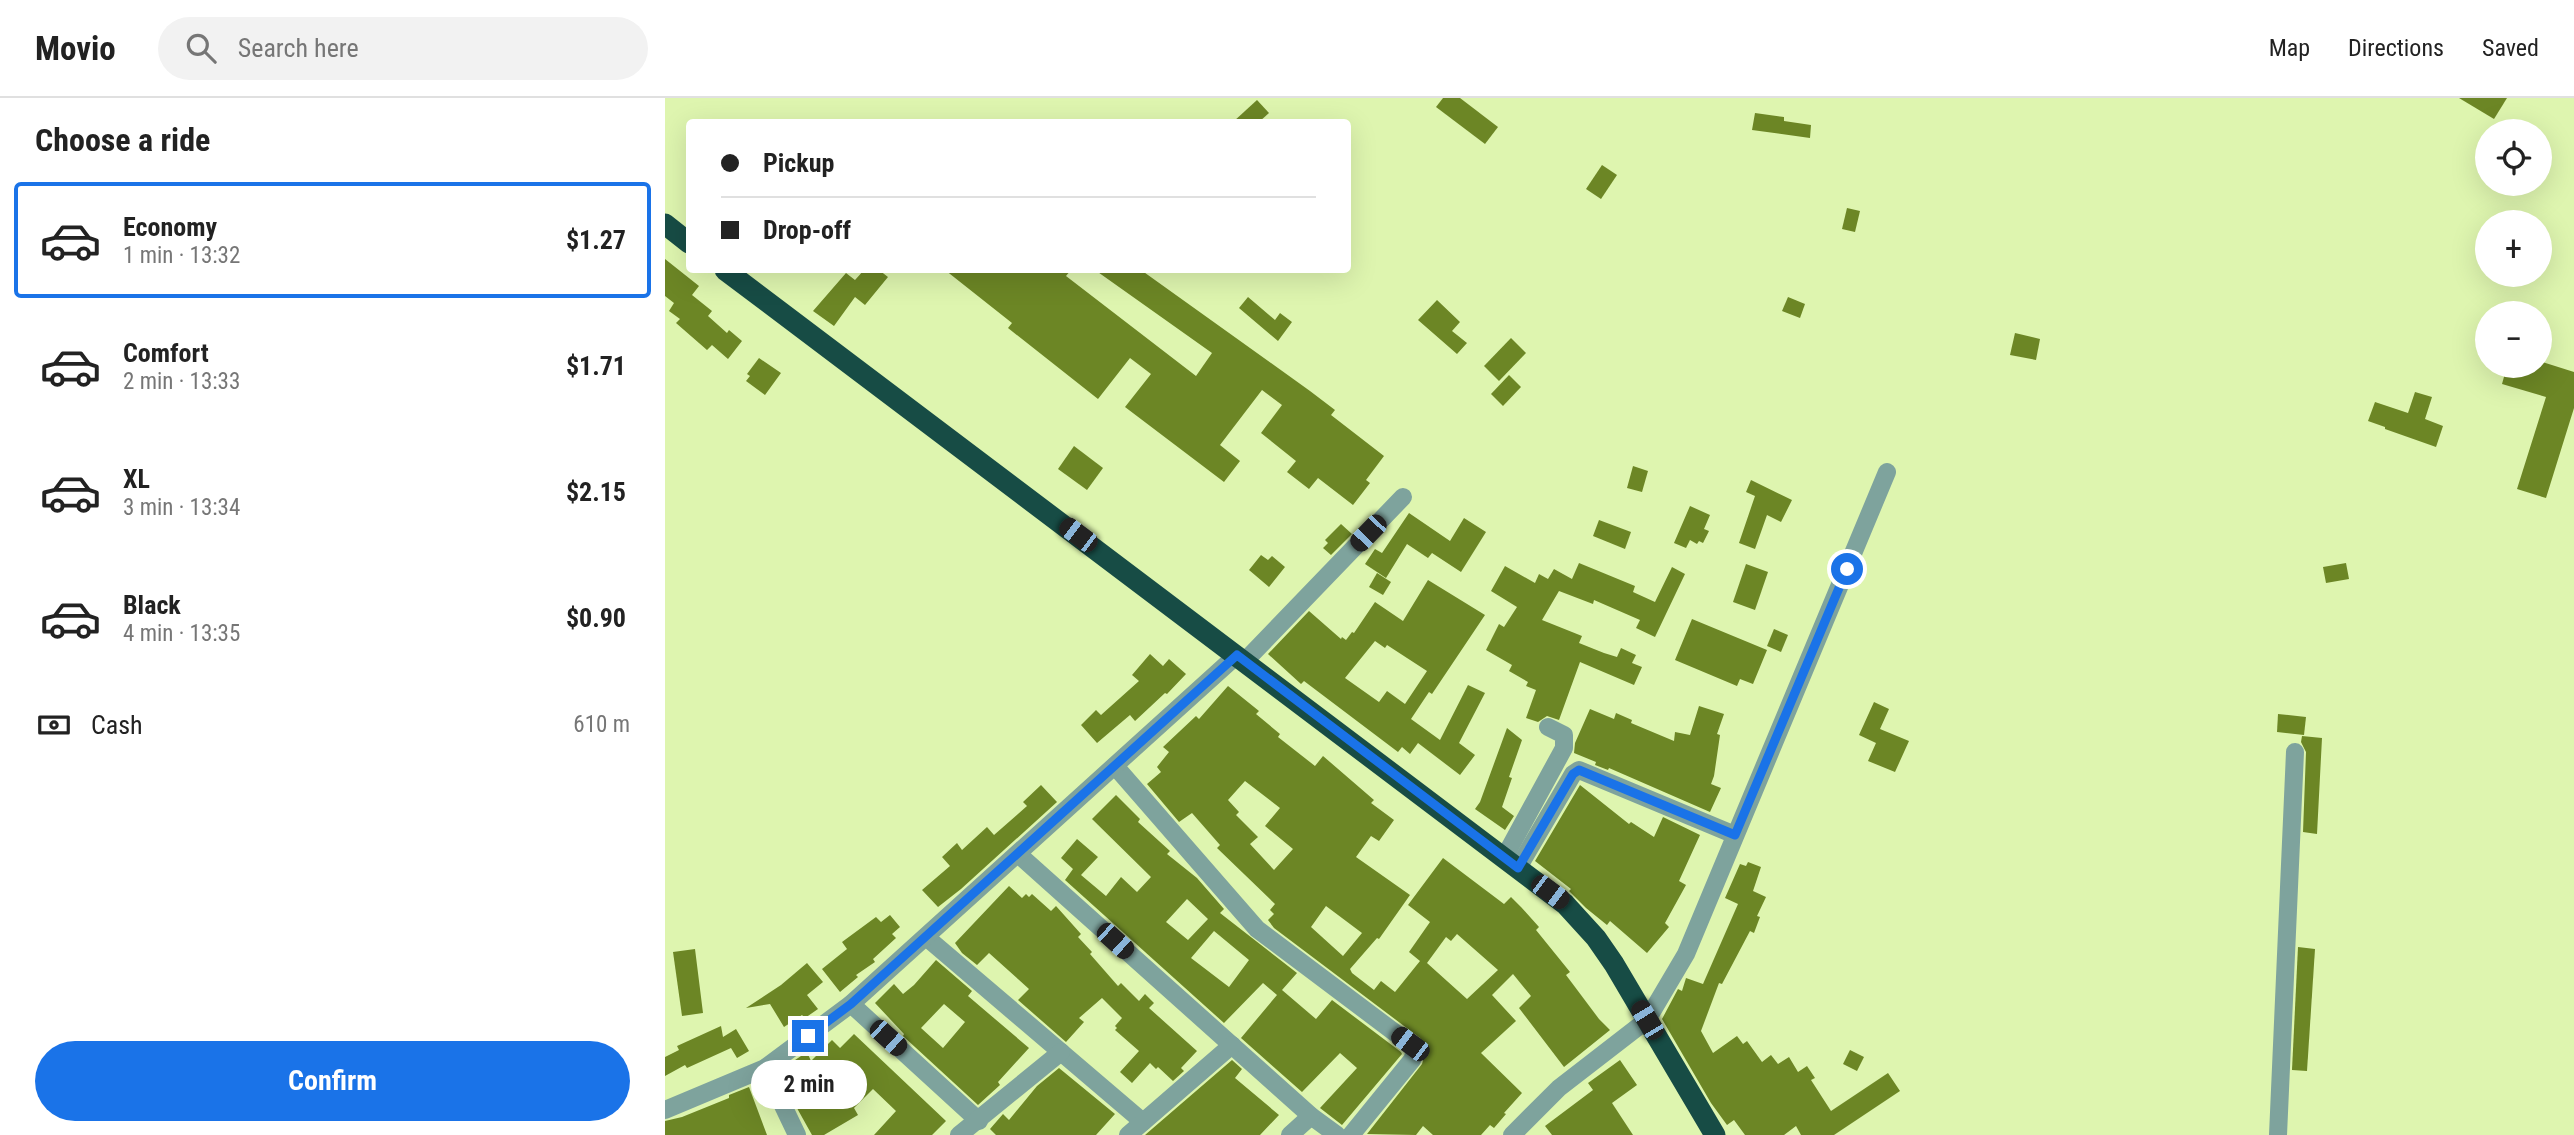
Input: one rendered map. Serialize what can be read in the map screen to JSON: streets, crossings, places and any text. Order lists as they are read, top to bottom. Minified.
{"page":{"header":"Movio","search":"Search here","nav":["Map","Directions","Saved"],"heading":"Choose a ride","map_buttons":["+","−"],"banner":["Pickup","Drop-off"],"list":[{"name":"Economy","note":"1 min · 13:32","value":"$1.27"},{"name":"Comfort","note":"2 min · 13:33","value":"$1.71"},{"name":"XL","note":"3 min · 13:34","value":"$2.15"},{"name":"Black","note":"4 min · 13:35","value":"$0.90"}],"pay":["Cash","610 m"],"buttons":"Confirm","bubble":"2 min"}}
